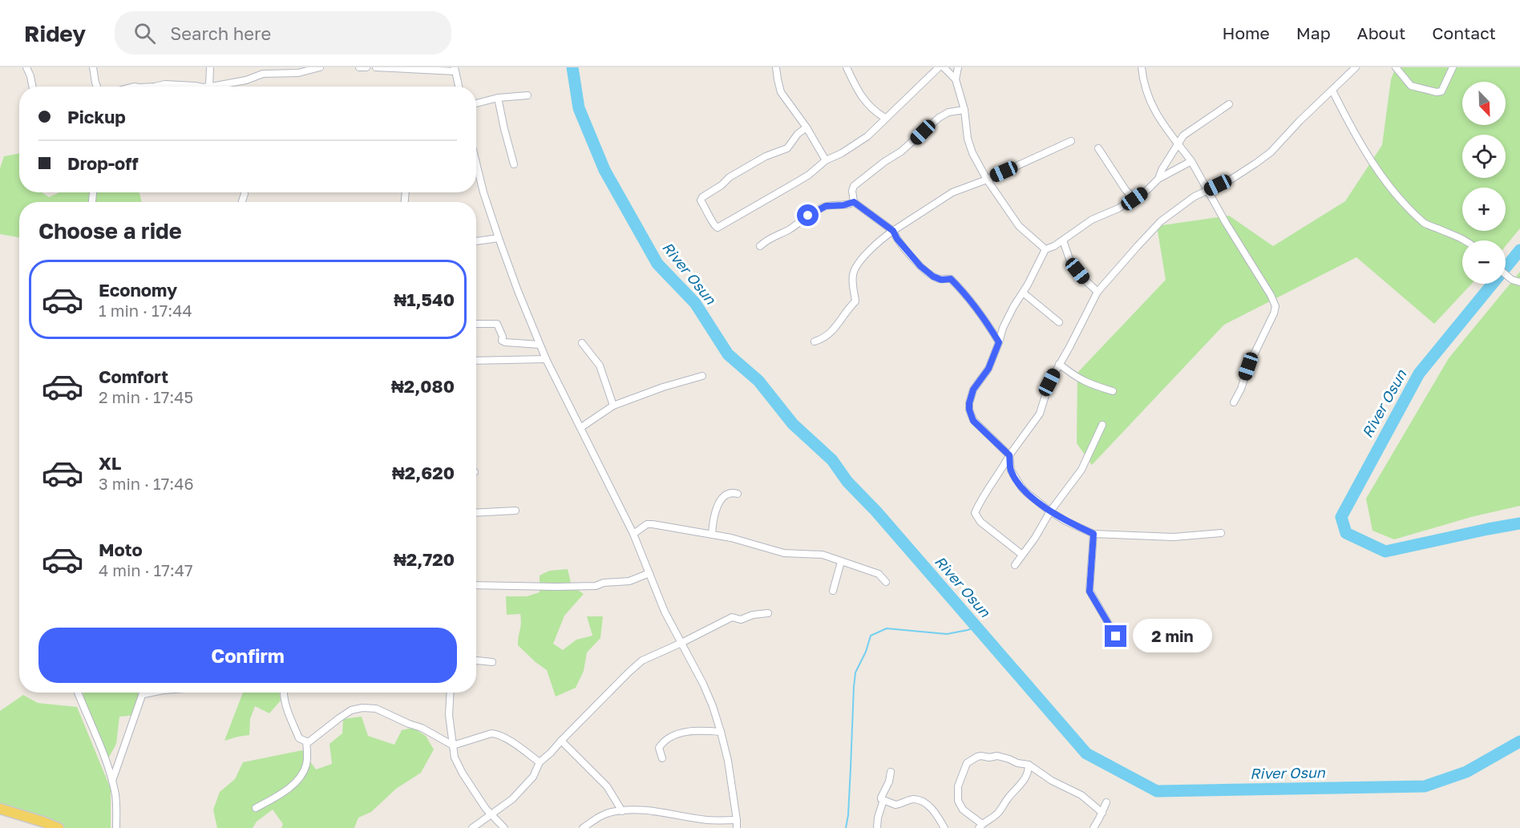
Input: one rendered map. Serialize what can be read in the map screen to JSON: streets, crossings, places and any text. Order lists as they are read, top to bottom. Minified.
{"water":["River Osun"],"north":"bottom right","page":{"header":"Ridey","search":"Search here","nav":["Home","Map","About","Contact"],"map_buttons":["+","−"],"banner":["Pickup","Drop-off"],"heading":"Choose a ride","list":[{"name":"Economy","note":"1 min · 17:44","value":"₦1,540"},{"name":"Comfort","note":"2 min · 17:45","value":"₦2,080"},{"name":"XL","note":"3 min · 17:46","value":"₦2,620"},{"name":"Moto","note":"4 min · 17:47","value":"₦2,720"}],"buttons":"Confirm","bubble":"2 min"}}
